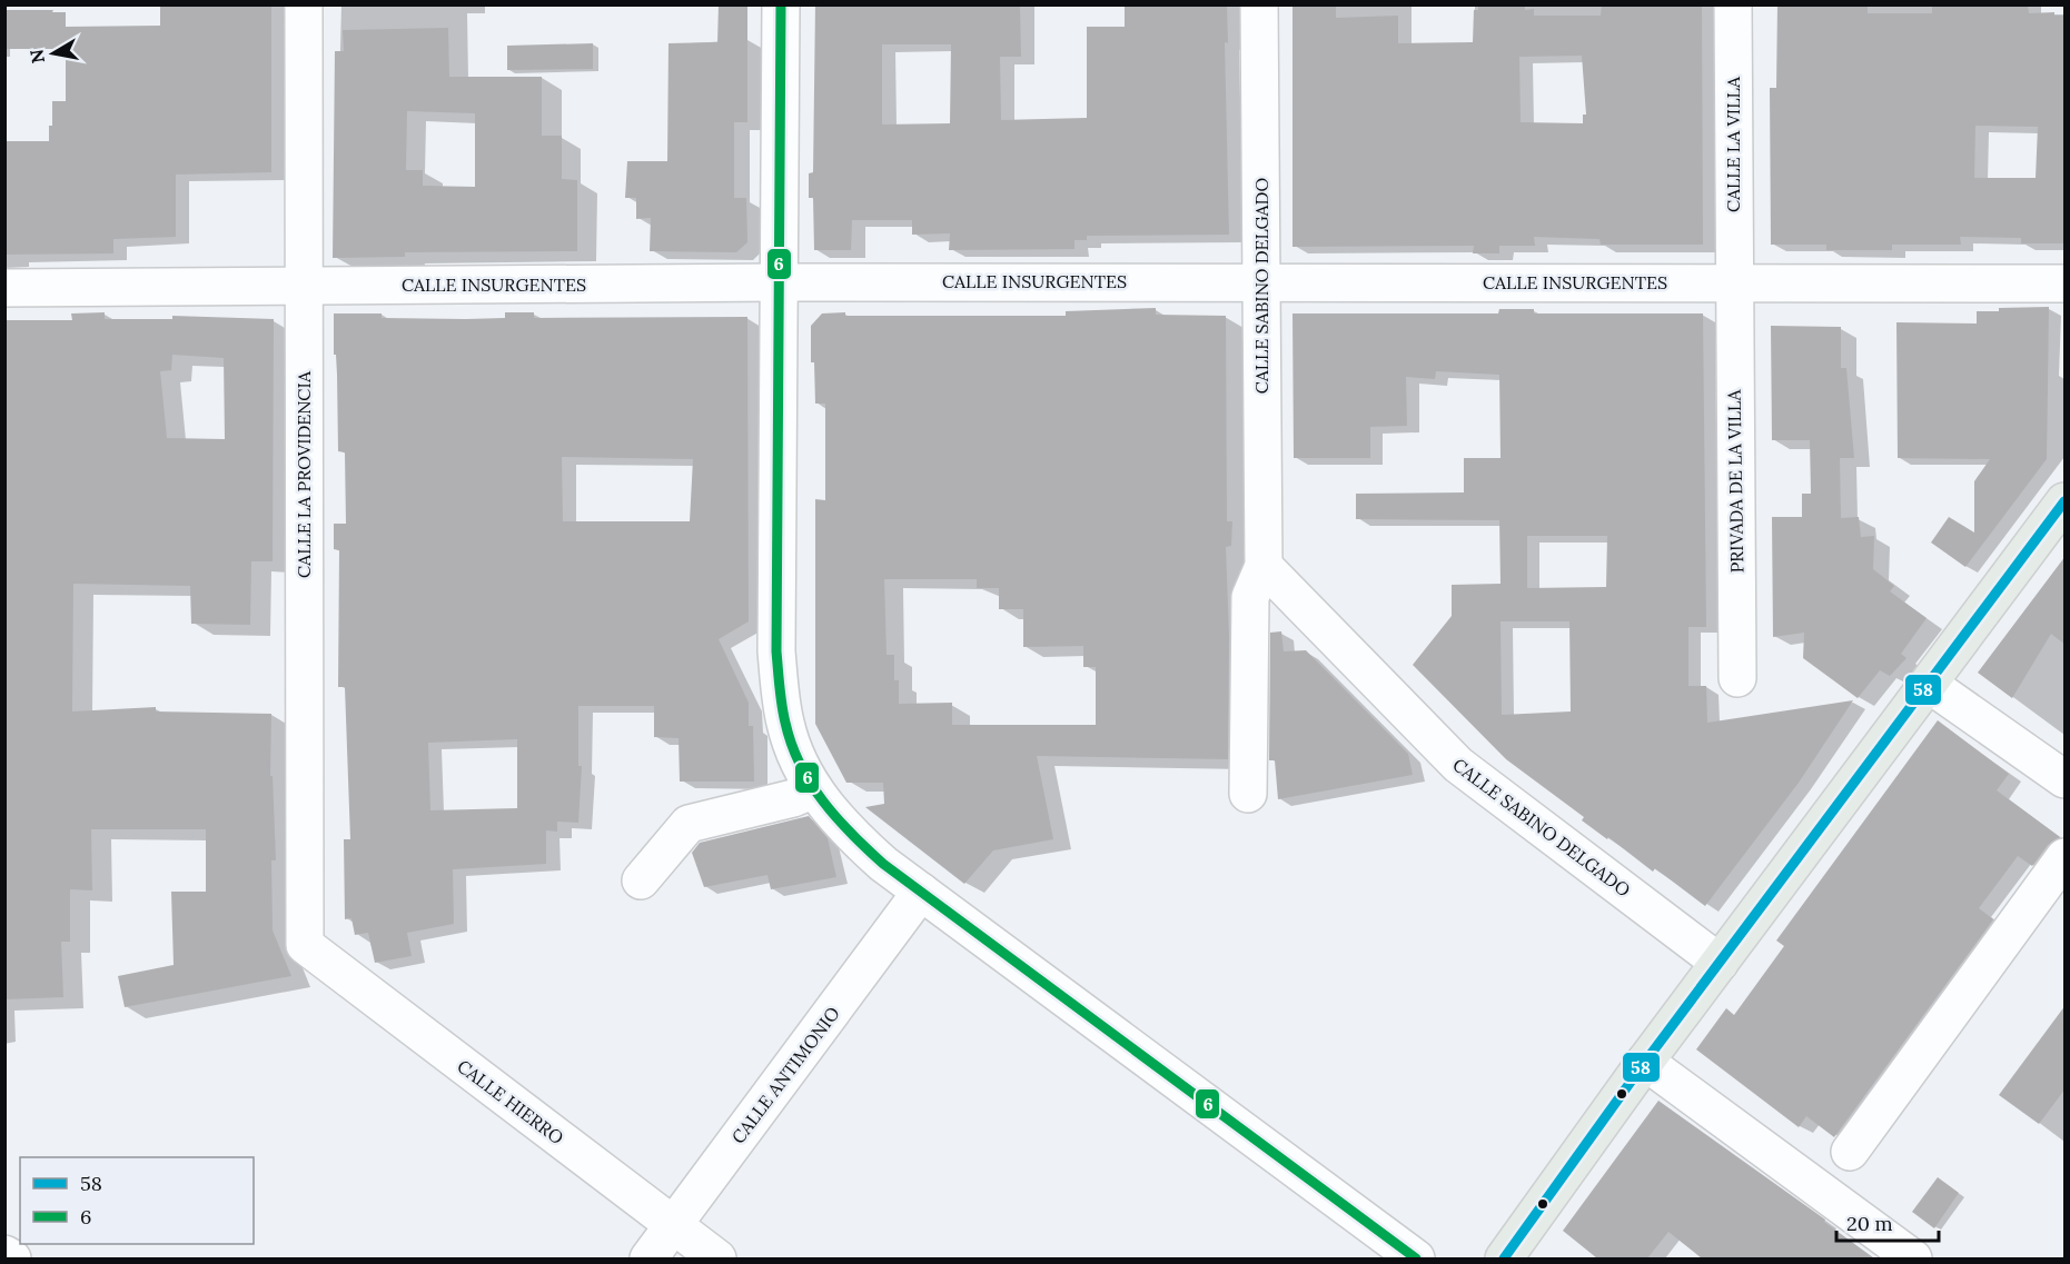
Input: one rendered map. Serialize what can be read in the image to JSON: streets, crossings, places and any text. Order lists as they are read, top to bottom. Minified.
{"streets":{"street":["CALLE LA VILLA","CALLE INSURGENTES","CALLE SABINO DELGADO","CALLE LA PROVIDENCIA","PRIVADA DE LA VILLA","CALLE ANTIMONIO","CALLE HIERRO"]},"crossings":[["CALLE LA VILLA","CALLE INSURGENTES"],["CALLE LA VILLA","PRIVADA DE LA VILLA"],["CALLE INSURGENTES","CALLE SABINO DELGADO"],["CALLE INSURGENTES","CALLE LA PROVIDENCIA"],["CALLE INSURGENTES","PRIVADA DE LA VILLA"],["CALLE LA PROVIDENCIA","CALLE HIERRO"],["CALLE ANTIMONIO","CALLE HIERRO"]],"lines":["transit line 6","transit line 58"],"legend":["58","6"],"scale_bar":"20 m","north":"left"}
